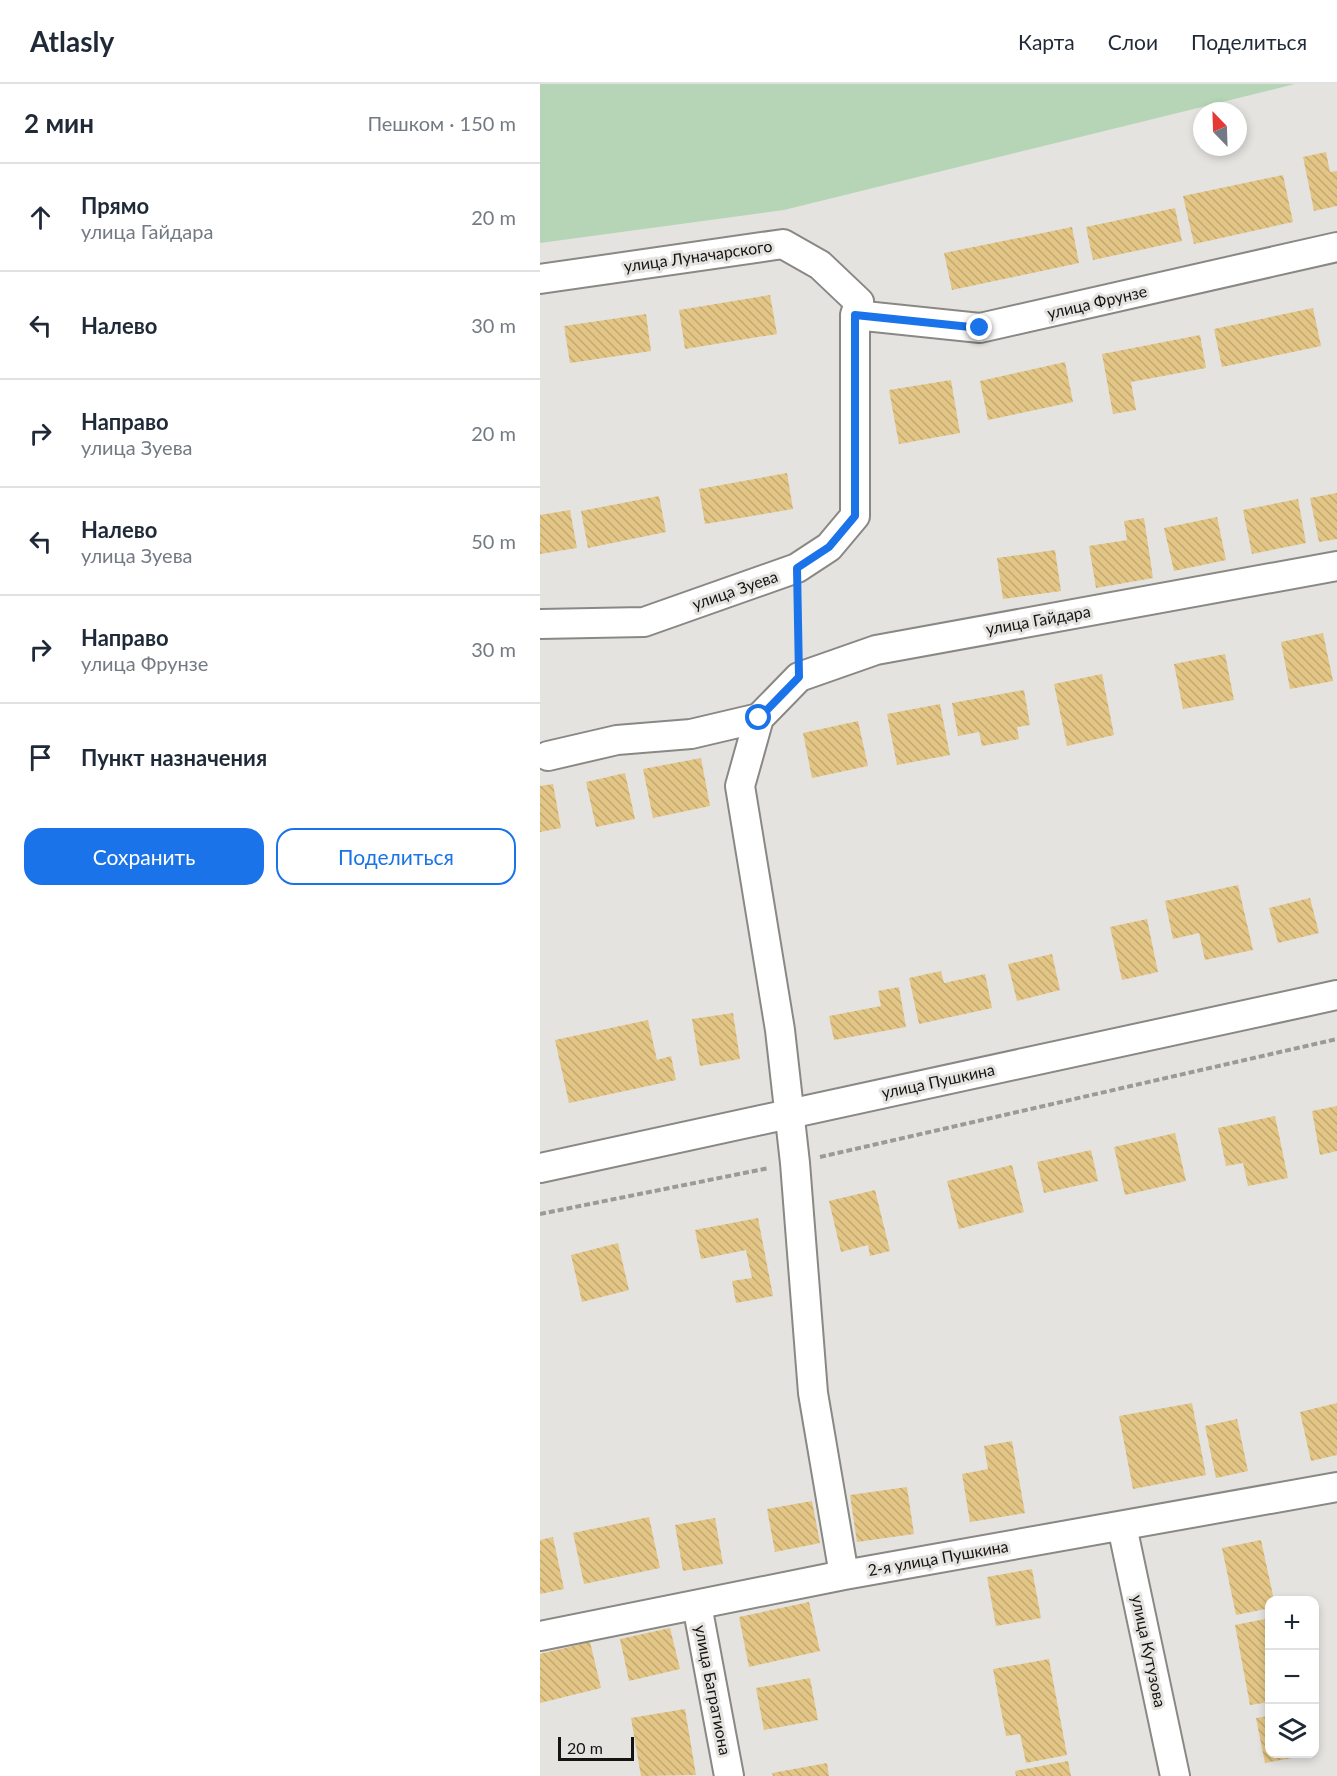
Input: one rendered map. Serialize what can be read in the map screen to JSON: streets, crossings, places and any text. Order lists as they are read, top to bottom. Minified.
{"streets":{"street":["улица Луначарского","улица Фрунзе","улица Зуева","улица Гайдара","улица Пушкина","2-я улица Пушкина","улица Кутузова","улица Багратиона"]},"crossings":[["улица Луначарского","улица Фрунзе"],["улица Луначарского","улица Зуева"],["улица Фрунзе","улица Зуева"],["2-я улица Пушкина","улица Кутузова"],["2-я улица Пушкина","улица Багратиона"]],"scale_bar":"20 m","north":"top left","page":{"header":"Atlasly","nav":["Карта","Слои","Поделиться"],"heading":["2 мин","Пешком · 150 m"],"list":[["Прямо","улица Гайдара","20 m"],["Налево","30 m"],["Направо","улица Зуева","20 m"],["Налево","улица Зуева","50 m"],["Направо","улица Фрунзе","30 m"],"Пункт назначения"],"buttons":["Сохранить","Поделиться"],"map_buttons":["+","−"],"scale":"20 m"}}
